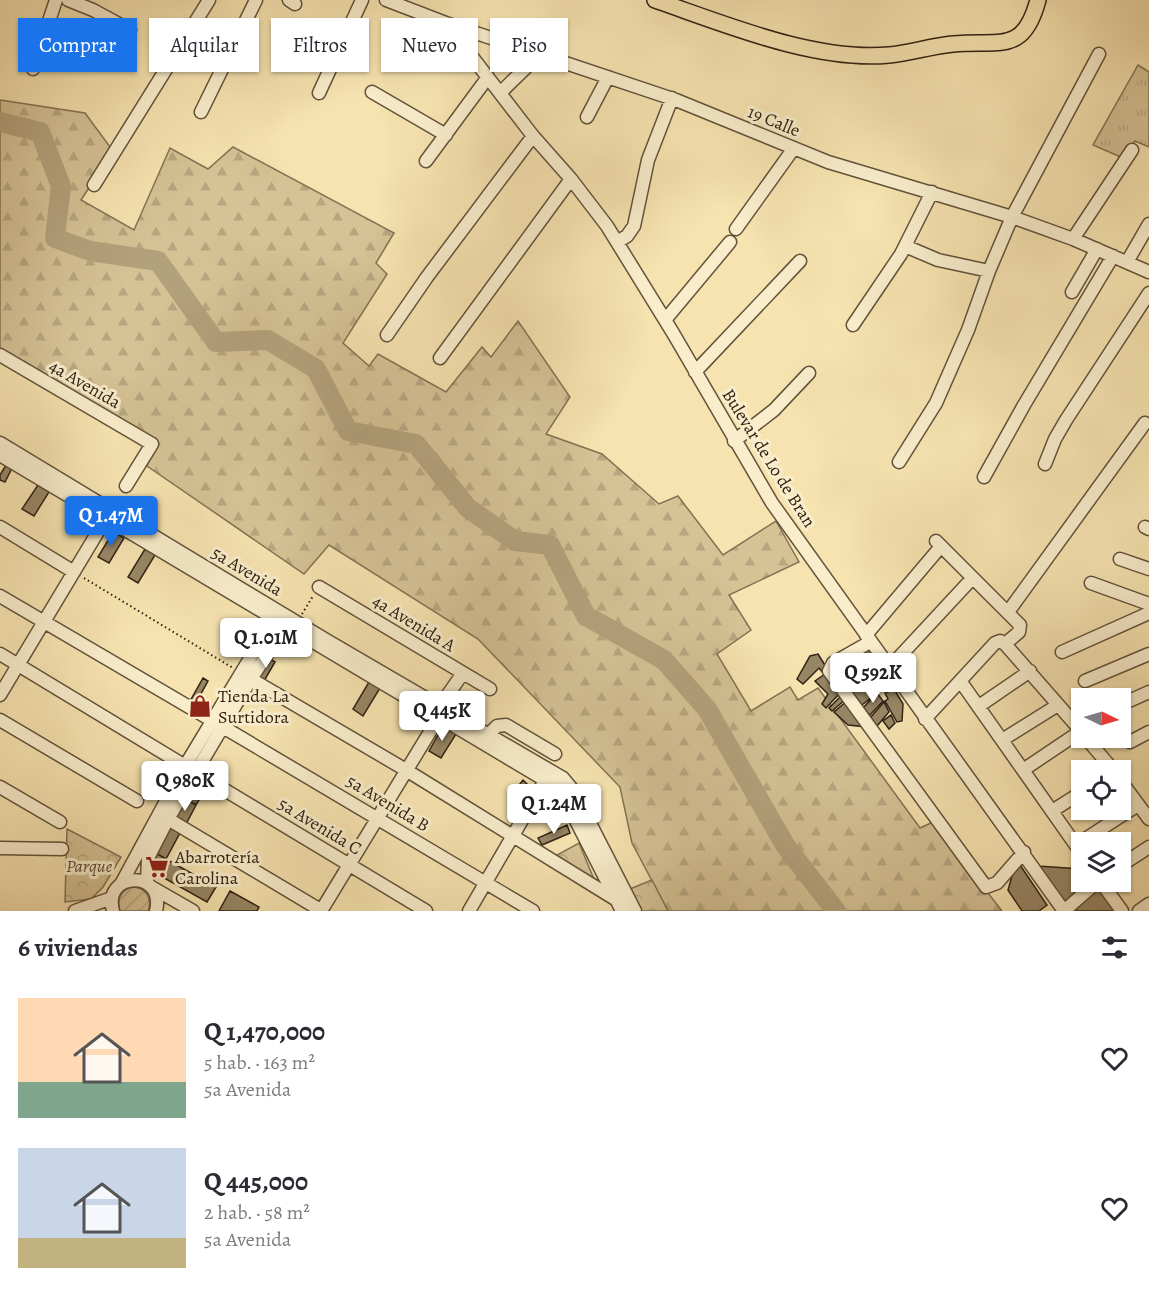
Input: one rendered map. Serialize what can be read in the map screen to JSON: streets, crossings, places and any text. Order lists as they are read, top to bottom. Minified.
{"streets":{"street":["19 Calle","4a Avenida","Bulevar de Lo de Bran","5a Avenida","4a Avenida A","5a Avenida B","5a Avenida C"]},"parks":["Parque"],"places":{"shop":["Tienda La Surtidora"],"supermarket":["Abarrotería Carolina"]},"north":"right","page":{"chip":["Comprar","Alquilar","Filtros","Nuevo","Piso"],"price":["Q 1.47M","Q 1.01M","Q 592K","Q 445K","Q 980K","Q 1.24M"],"heading":"6 viviendas","list":[{"name":"Q 1,470,000","note":"5 hab. · 163 m² · 5a Avenida"},{"name":"Q 445,000","note":"2 hab. · 58 m² · 5a Avenida"}]}}
